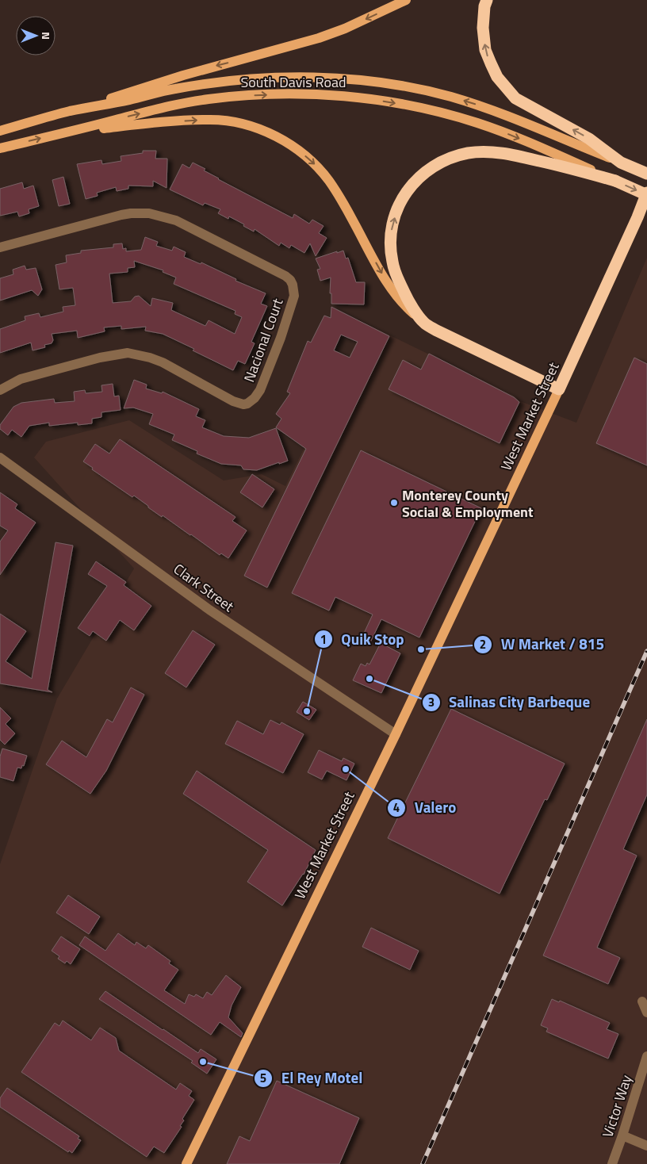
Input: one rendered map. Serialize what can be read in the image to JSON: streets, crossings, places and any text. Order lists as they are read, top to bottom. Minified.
{"streets":{"highway":["South Davis Road","West Market Street"],"street":["Nacional Court","Clark Street","Victor Way"]},"crossings":[["South Davis Road","West Market Street"],["West Market Street","Clark Street"]],"places":["Monterey County Social & Employment","W Market / 815","Salinas City Barbeque","Quik Stop","Valero","El Rey Motel"],"north":"right"}
